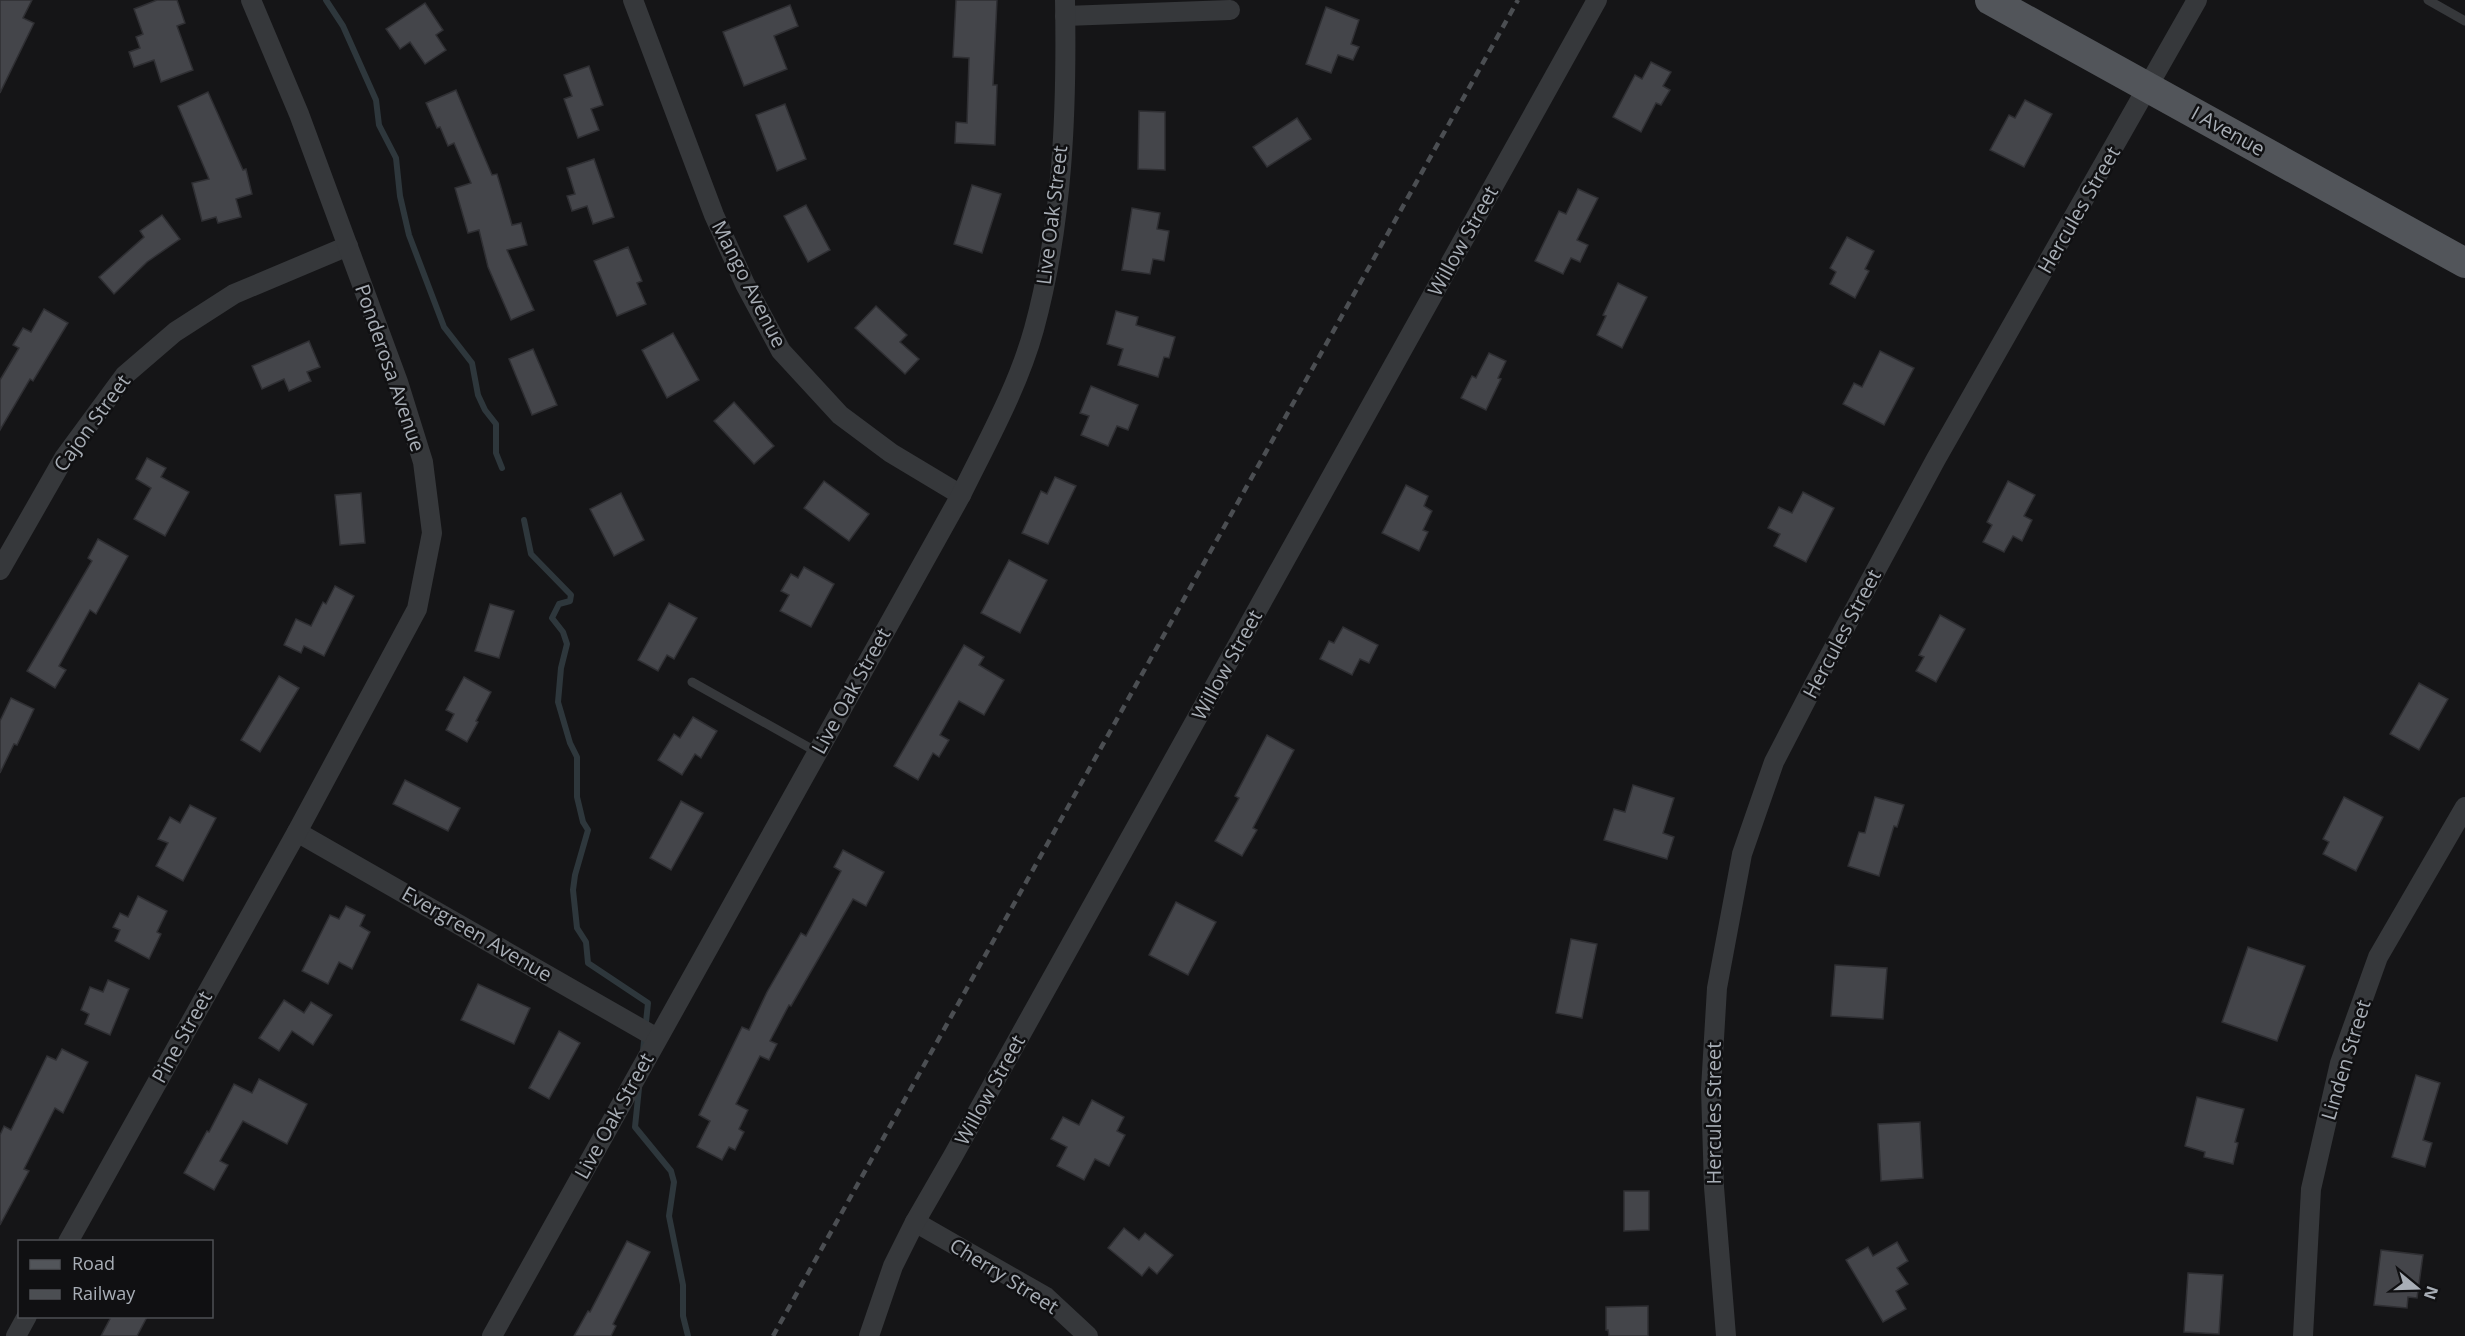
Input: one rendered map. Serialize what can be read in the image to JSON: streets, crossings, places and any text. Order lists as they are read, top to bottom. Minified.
{"streets":{"main road":["I Avenue"],"street":["Hercules Street","Live Oak Street","Willow Street","Mango Avenue","Ponderosa Avenue","Cajon Street","Evergreen Avenue","Pine Street","Linden Street","Cherry Street"]},"crossings":[["I Avenue","Hercules Street"],["Live Oak Street","Mango Avenue"],["Live Oak Street","Evergreen Avenue"],["Willow Street","Cherry Street"],["Ponderosa Avenue","Cajon Street"],["Ponderosa Avenue","Evergreen Avenue"],["Ponderosa Avenue","Pine Street"],["Evergreen Avenue","Pine Street"]],"legend":["Road","Railway"],"north":"right"}
